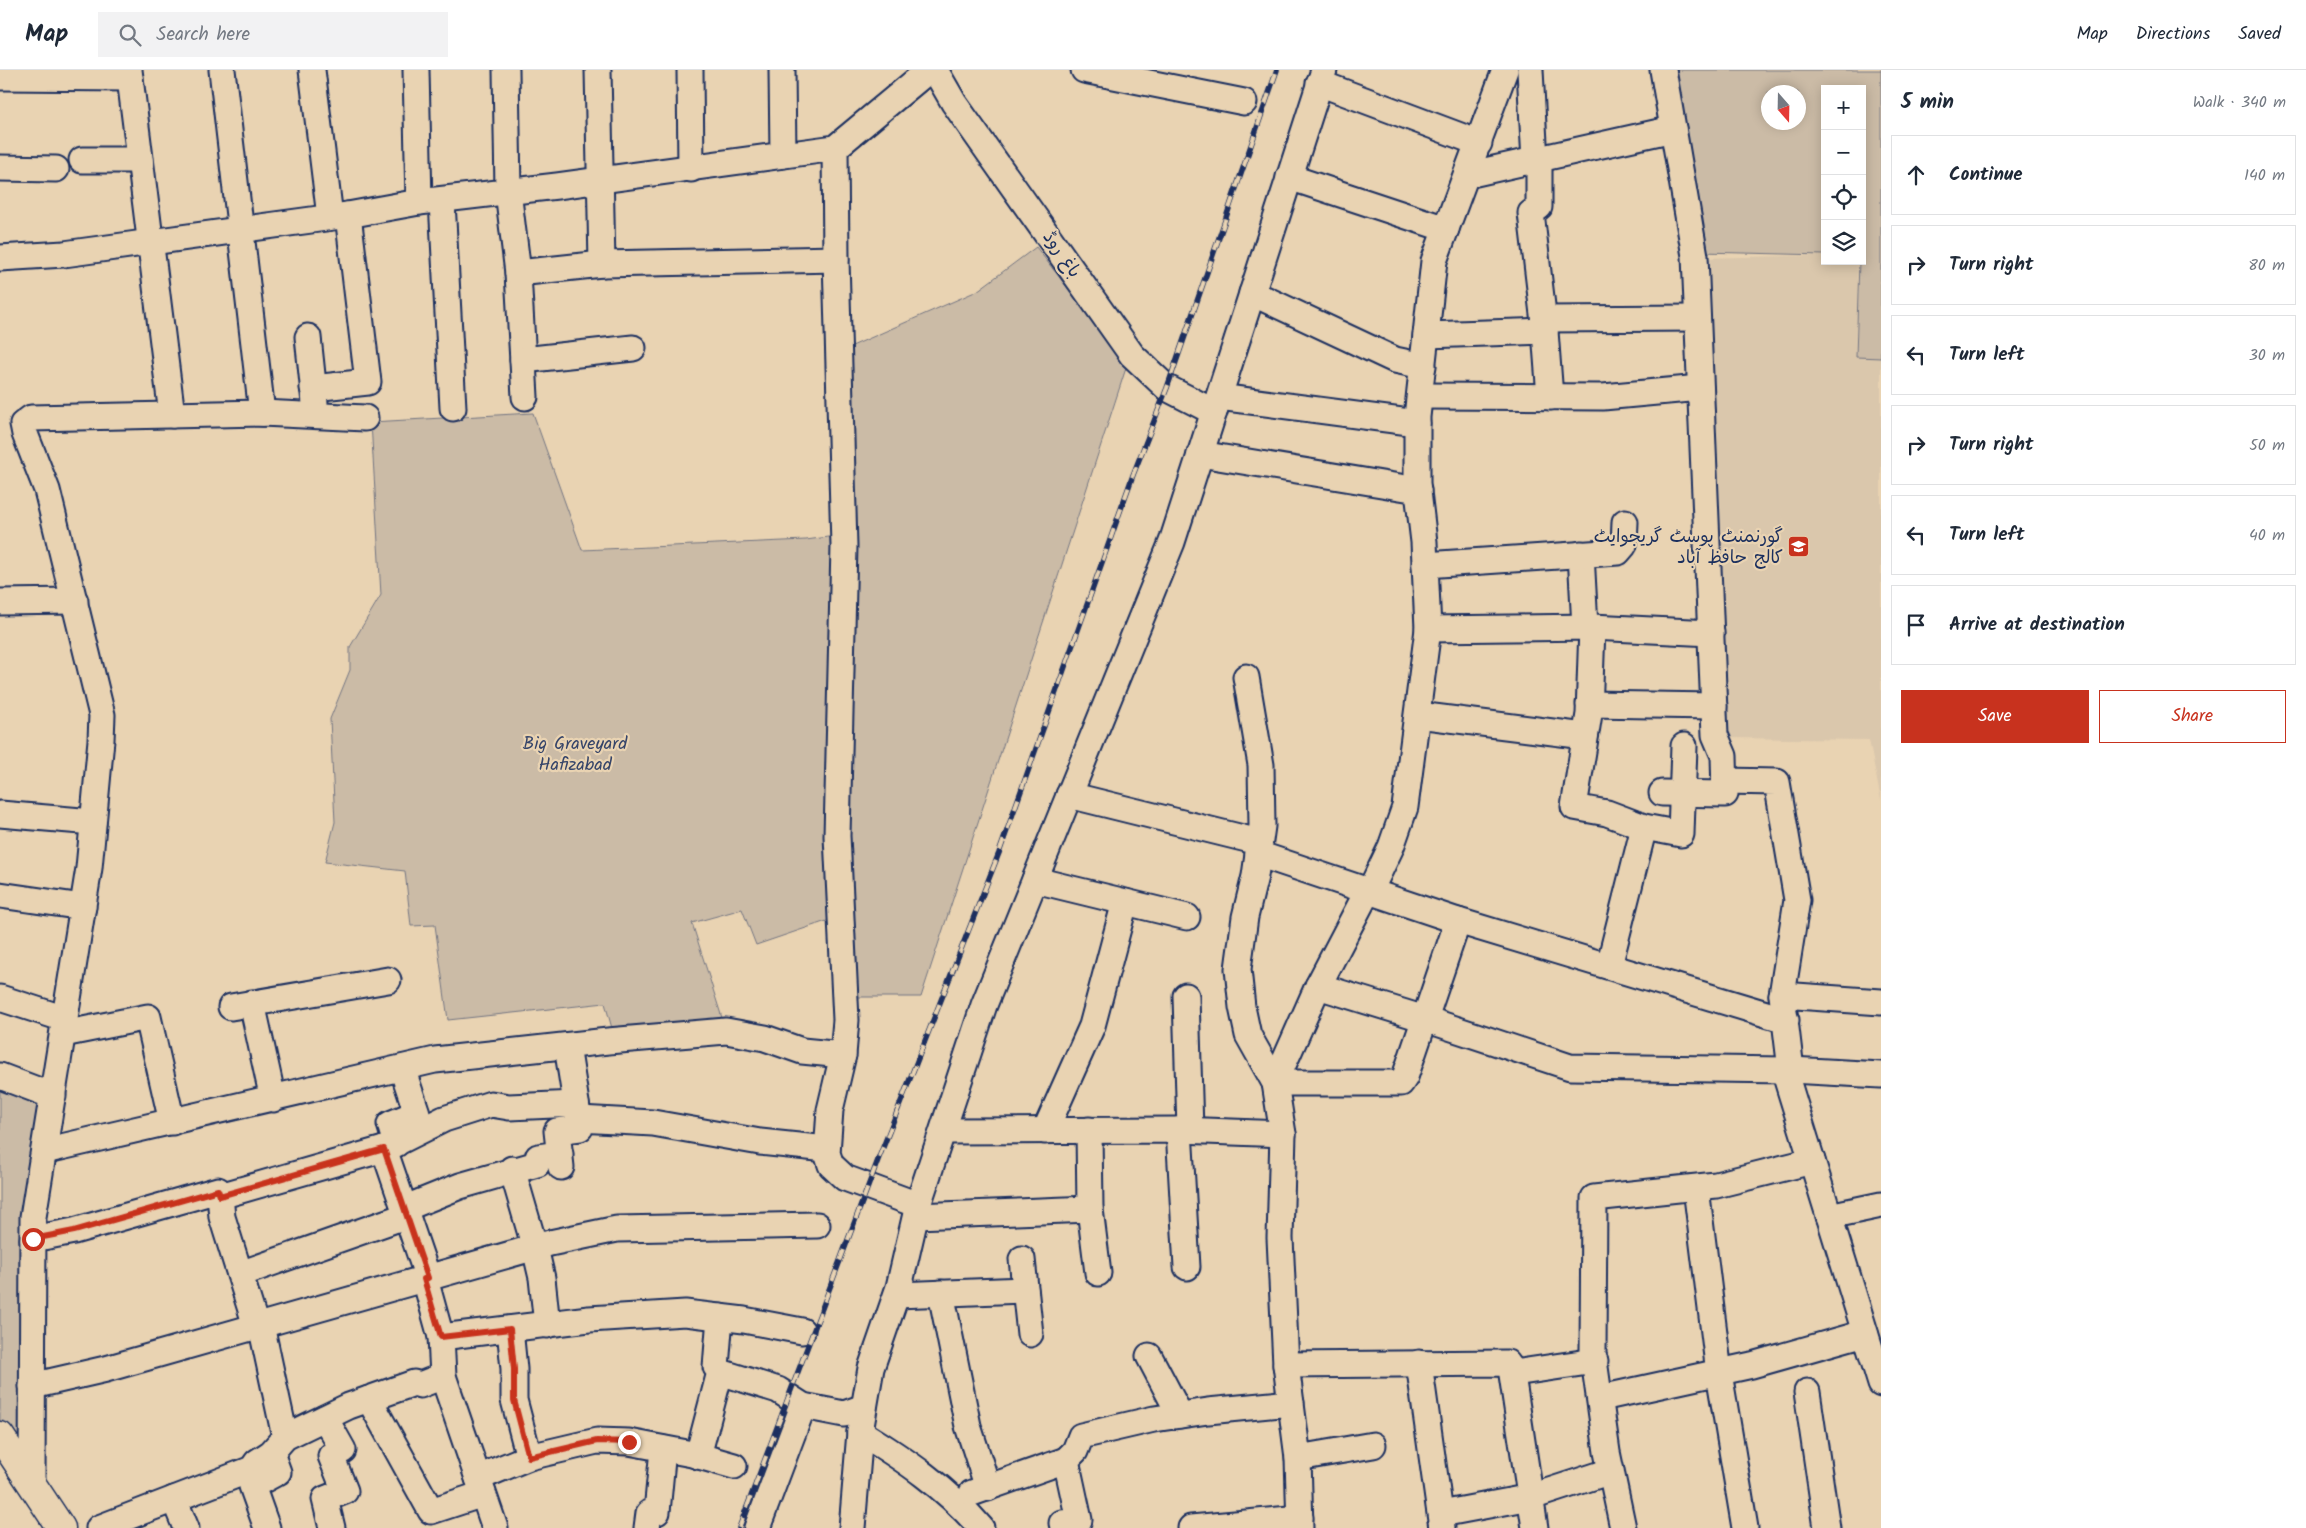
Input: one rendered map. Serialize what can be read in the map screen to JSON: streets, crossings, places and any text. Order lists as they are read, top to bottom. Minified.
{"streets":{"street":["باغ روڈ"]},"parks":["Big Graveyard Hafizabad"],"places":{"school or university":["گورنمنٹ پوسٹ گریجوایٹ کالج حافظ آباد"]},"north":"bottom","page":{"header":"Map","search":"Search here","nav":["Map","Directions","Saved"],"heading":["5 min","Walk · 340 m"],"map_buttons":["+","−"],"list":[["Continue","140 m"],["Turn right","80 m"],["Turn left","30 m"],["Turn right","50 m"],["Turn left","40 m"],"Arrive at destination"],"buttons":["Save","Share"]}}
